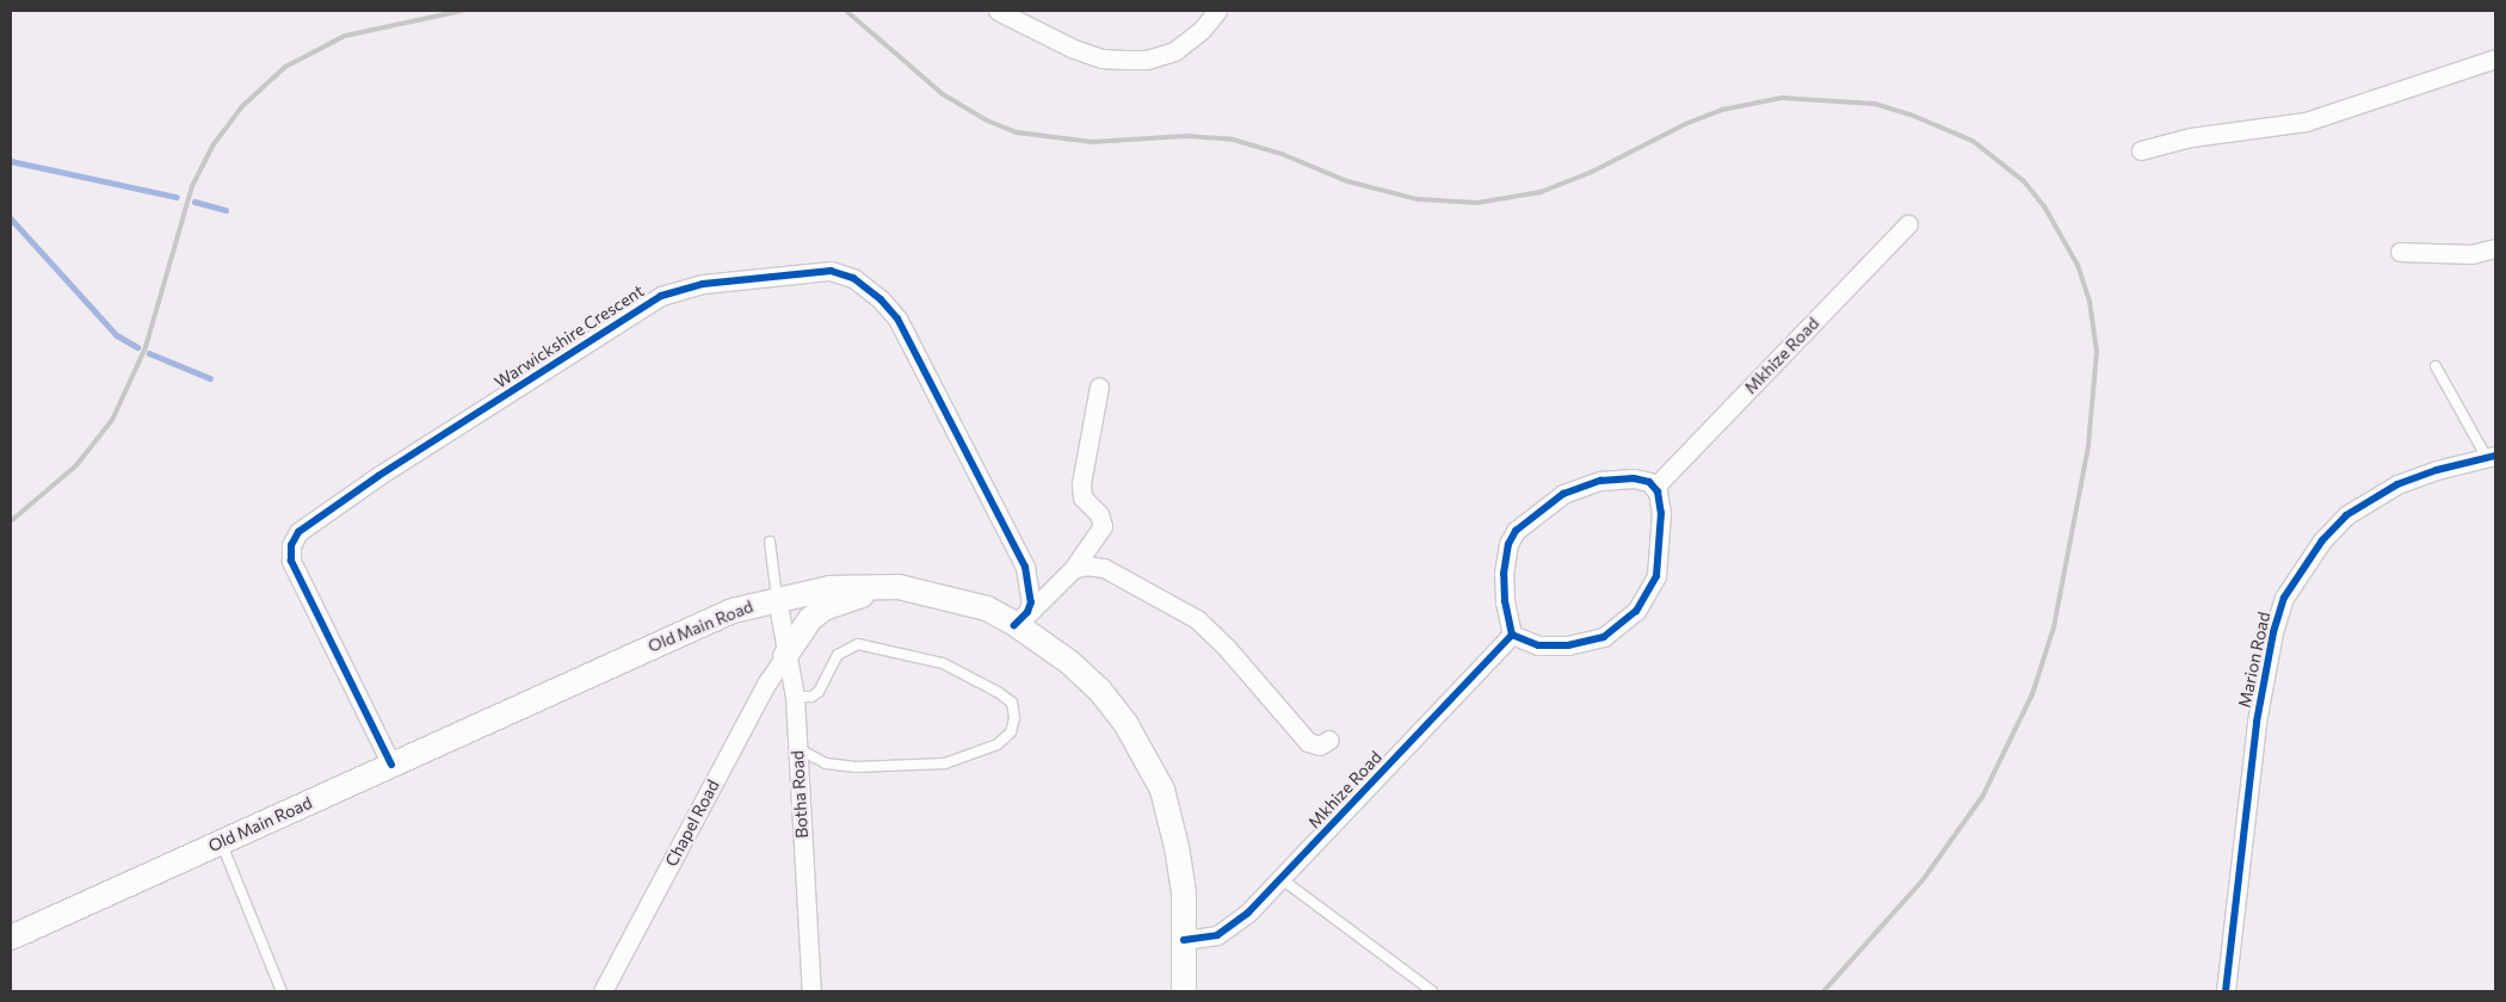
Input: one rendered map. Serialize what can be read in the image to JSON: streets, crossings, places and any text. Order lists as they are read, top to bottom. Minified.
{"streets":{"main road":["Old Main Road"],"street":["Warwickshire Crescent","Mkhize Road","Marion Road","Botha Road","Chapel Road"]},"crossings":[["Warwickshire Crescent","Old Main Road"],["Mkhize Road","Old Main Road"],["Old Main Road","Botha Road"],["Botha Road","Chapel Road"]]}
